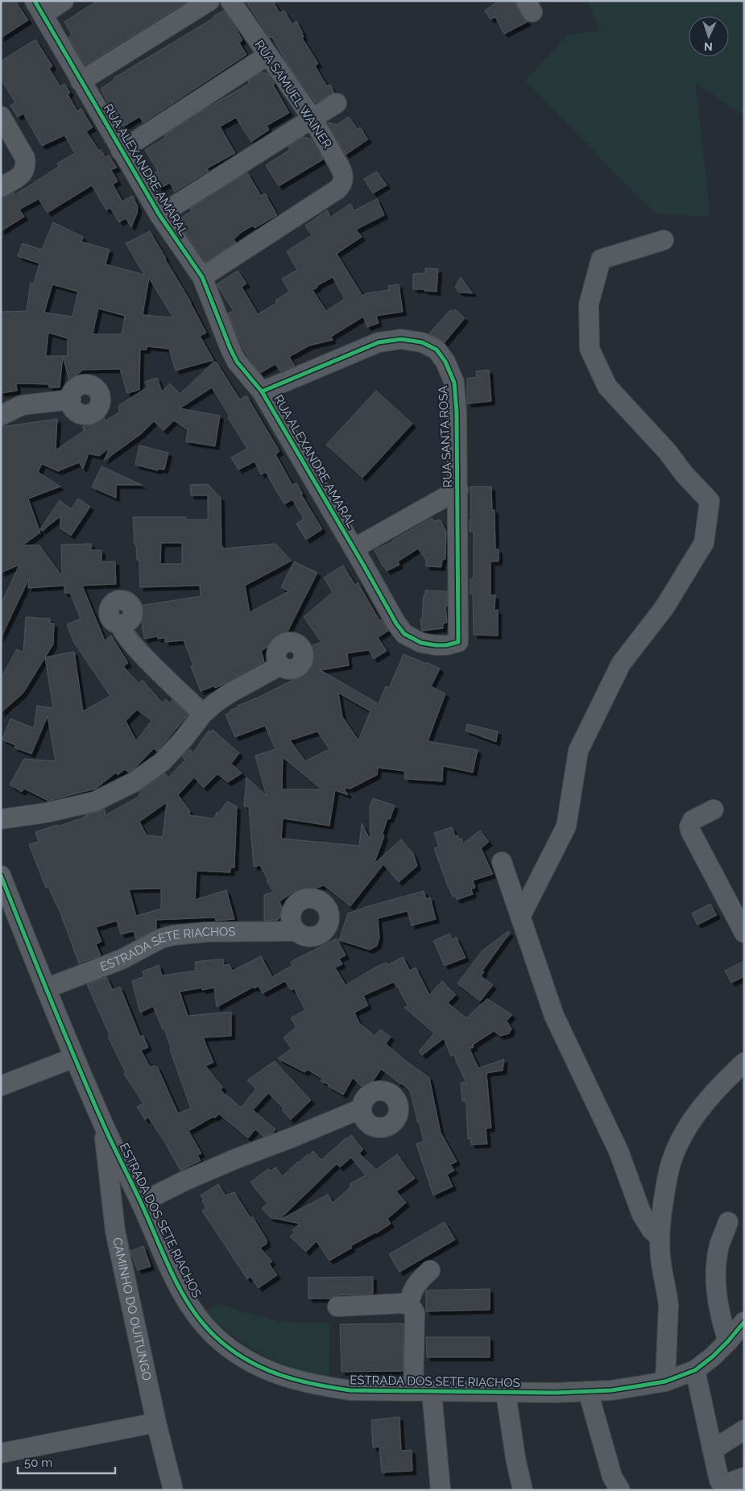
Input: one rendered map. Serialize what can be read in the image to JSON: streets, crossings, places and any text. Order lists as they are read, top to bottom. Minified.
{"streets":{"street":["RUA SAMUEL WAINER","RUA ALEXANDRE AMARAL","RUA SANTA ROSA","ESTRADA SETE RIACHOS","ESTRADA DOS SETE RIACHOS","CAMINHO DO OUITUNGO"]},"crossings":[["RUA SAMUEL WAINER","RUA ALEXANDRE AMARAL"],["RUA ALEXANDRE AMARAL","RUA SANTA ROSA"],["ESTRADA SETE RIACHOS","ESTRADA DOS SETE RIACHOS"],["ESTRADA DOS SETE RIACHOS","CAMINHO DO OUITUNGO"]],"scale_bar":"50 m","north":"bottom"}
